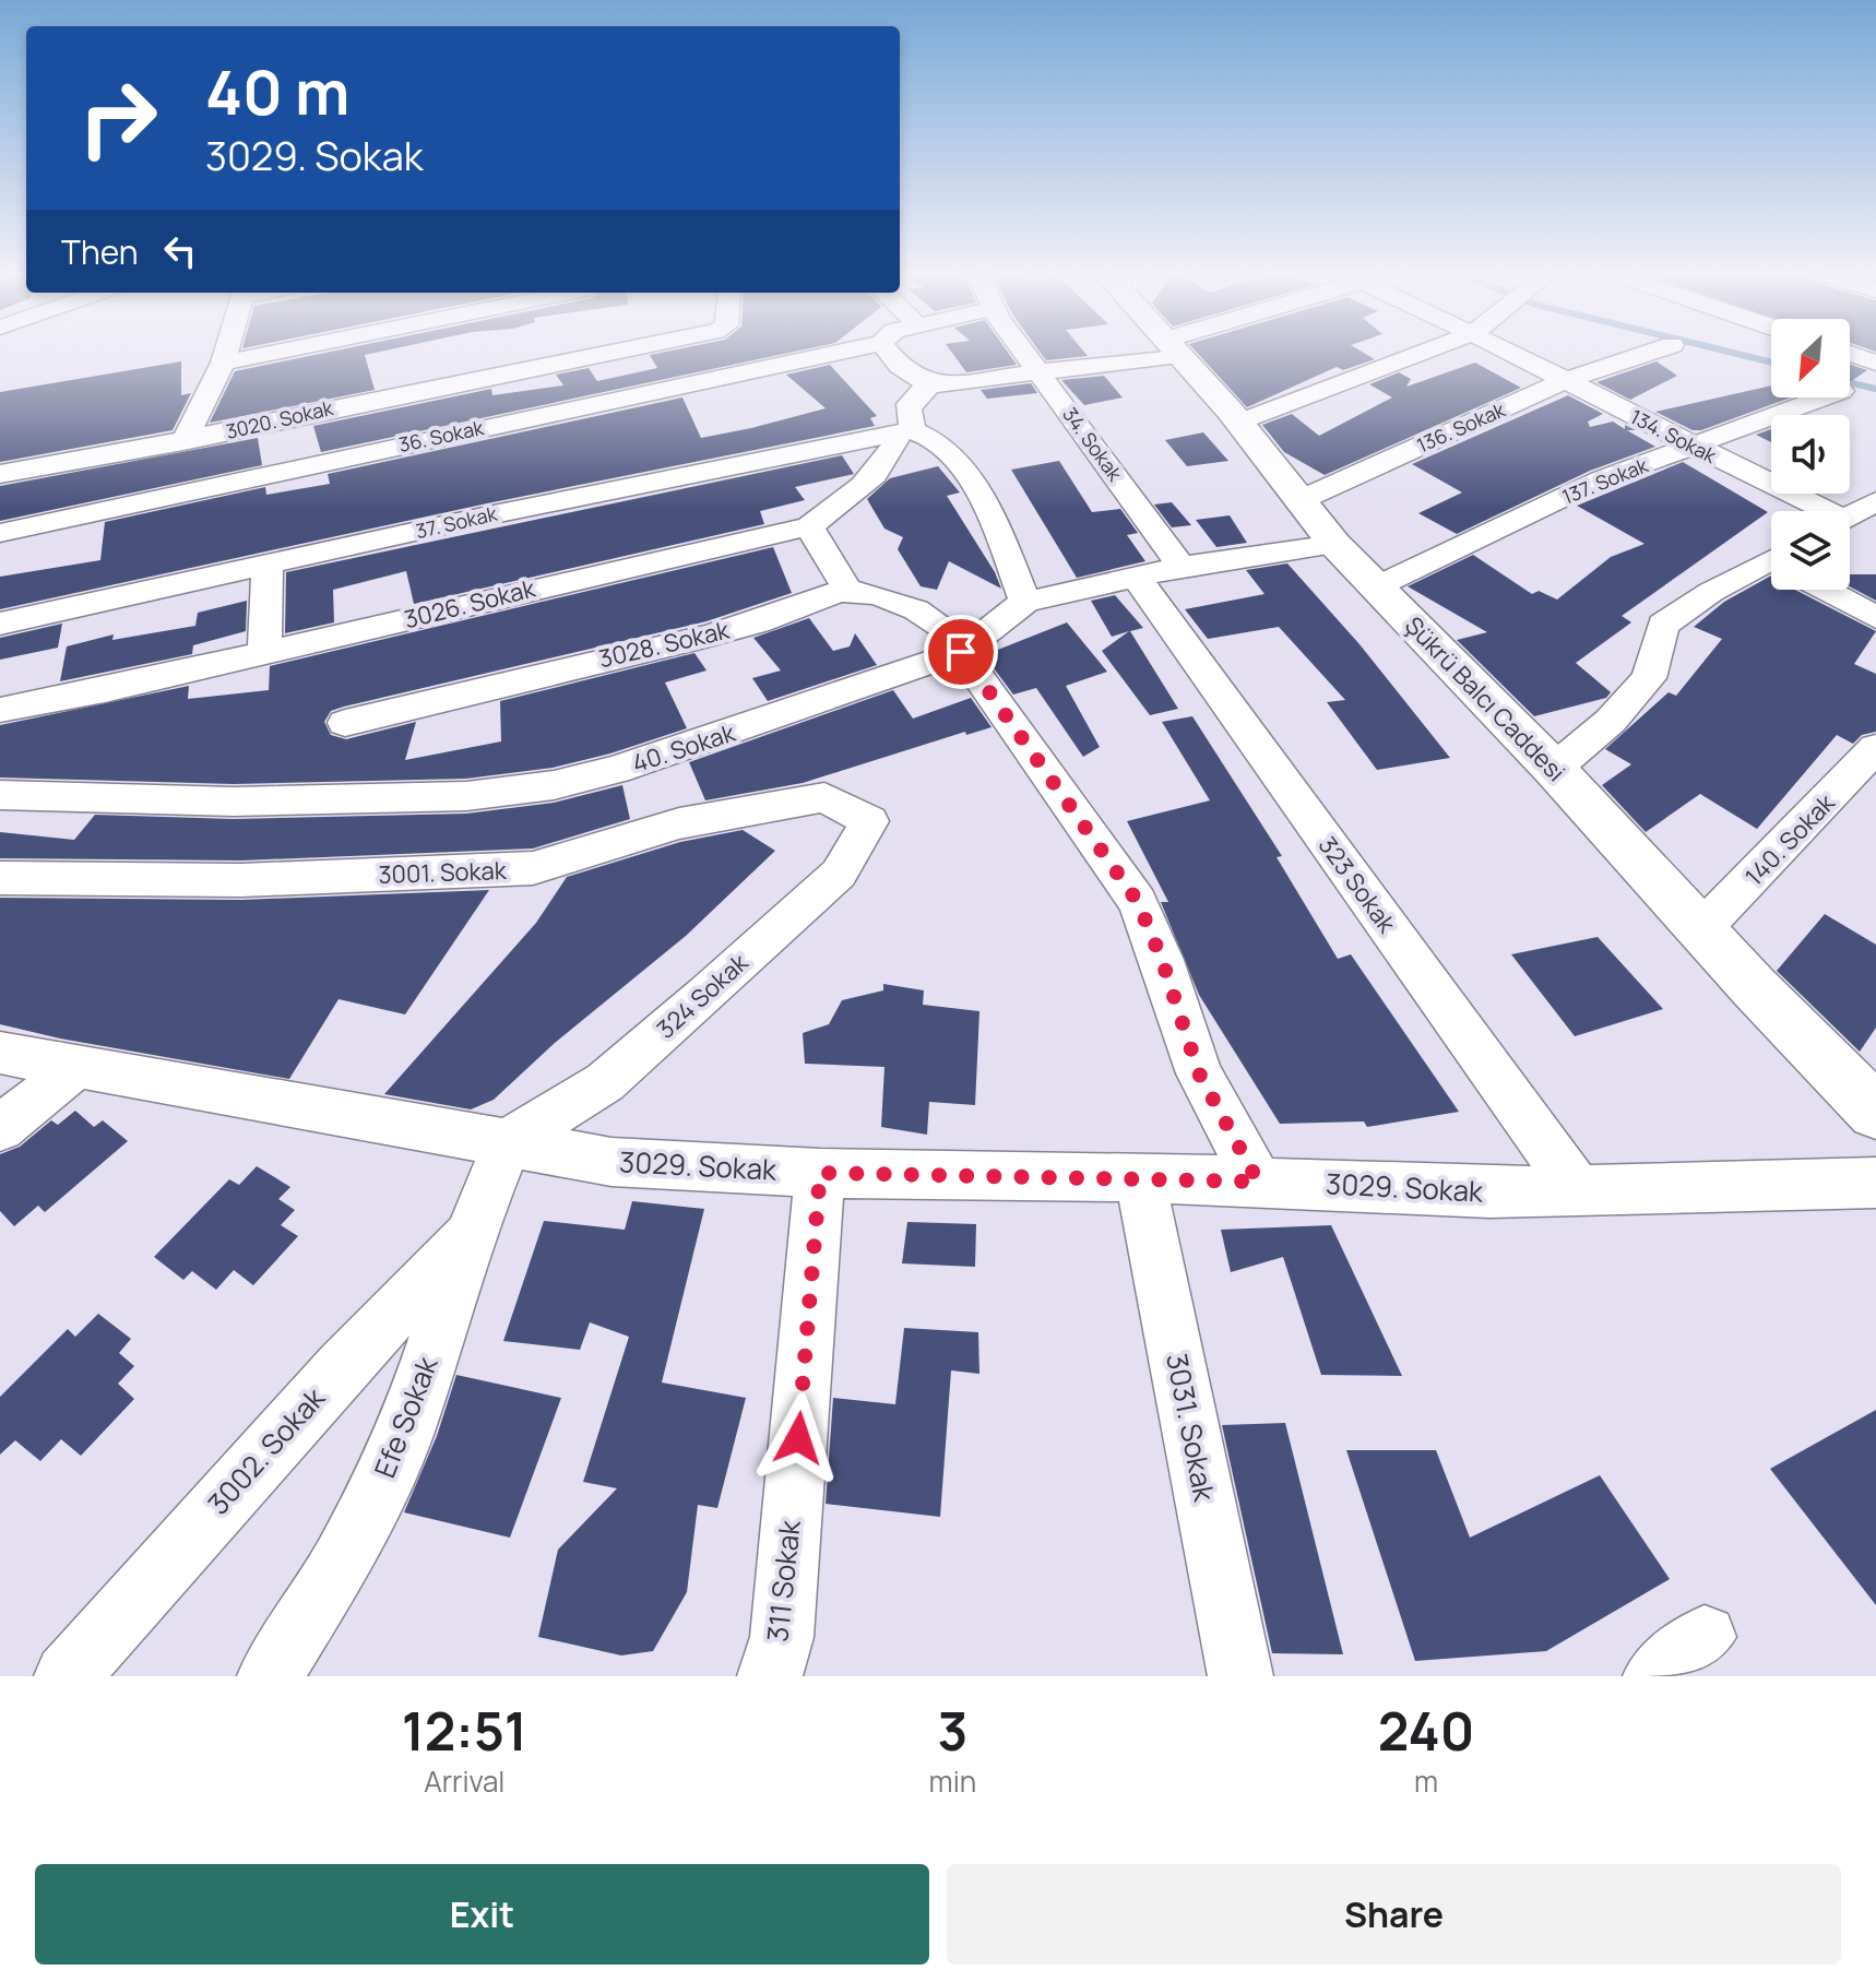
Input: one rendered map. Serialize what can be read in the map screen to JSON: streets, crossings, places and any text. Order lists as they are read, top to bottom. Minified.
{"streets":{"street":["3020. Sokak","136. Sokak","36. Sokak","134. Sokak","34. Sokak","137. Sokak","37. Sokak","3026. Sokak","3028. Sokak","Şükrü Balcı Caddesi","40. Sokak","140. Sokak","3001. Sokak","323 Sokak","324 Sokak","3029. Sokak","Efe Sokak","3031. Sokak","3002. Sokak","311 Sokak"]},"crossings":[["136. Sokak","134. Sokak"],["136. Sokak","Şükrü Balcı Caddesi"],["134. Sokak","137. Sokak"],["34. Sokak","40. Sokak"],["137. Sokak","Şükrü Balcı Caddesi"],["37. Sokak","3026. Sokak"],["Şükrü Balcı Caddesi","40. Sokak"],["Şükrü Balcı Caddesi","140. Sokak"],["40. Sokak","323 Sokak"],["3001. Sokak","324 Sokak"],["323 Sokak","3029. Sokak"],["324 Sokak","3029. Sokak"],["324 Sokak","Efe Sokak"],["3029. Sokak","Efe Sokak"],["3029. Sokak","3031. Sokak"],["3029. Sokak","311 Sokak"],["Efe Sokak","3002. Sokak"]],"north":"bottom left","page":{"turn":["40 m","3029. Sokak"],"then":"Then","eta":["12:51","Arrival","3","min","240","m"],"buttons":["Exit","Share"]}}
